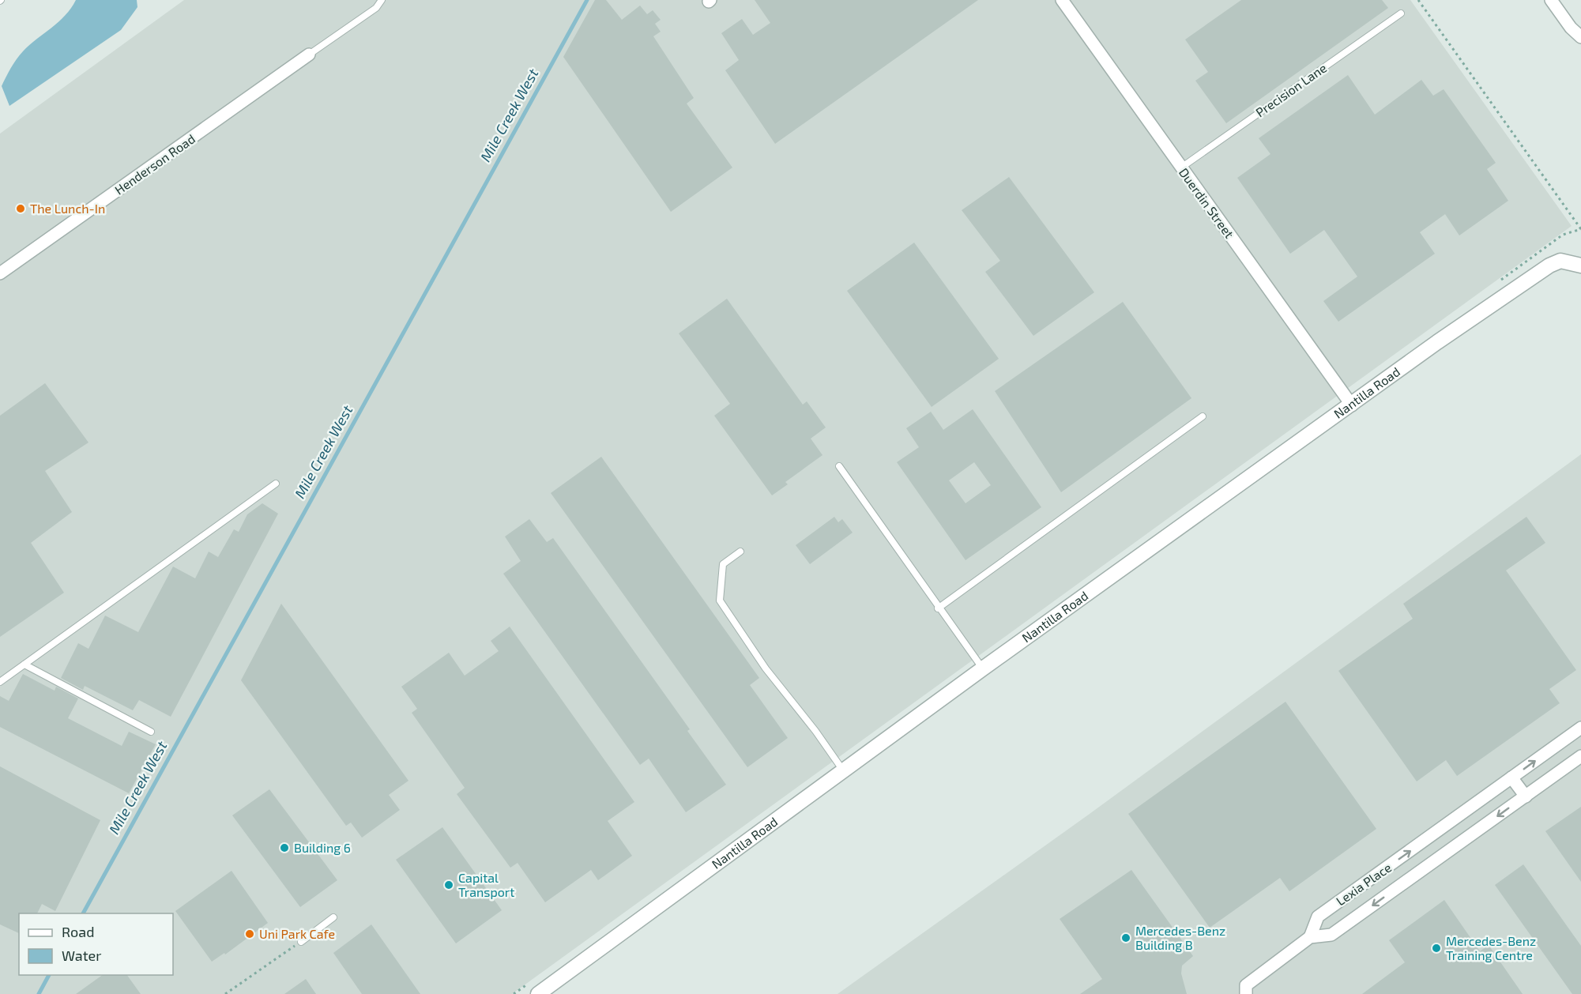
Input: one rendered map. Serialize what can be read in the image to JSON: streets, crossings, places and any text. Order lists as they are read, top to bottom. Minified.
{"streets":{"street":["Henderson Road","Duerdin Street","Nantilla Road","Lexia Place"],"lane":["Precision Lane"]},"crossings":[["Precision Lane","Duerdin Street"],["Duerdin Street","Nantilla Road"]],"water":["Mile Creek West"],"places":["The Lunch-In","Building 6","Capital Transport","Uni Park Cafe","Mercedes-Benz Building B","Mercedes-Benz Training Centre"],"legend":["Road","Water"]}
